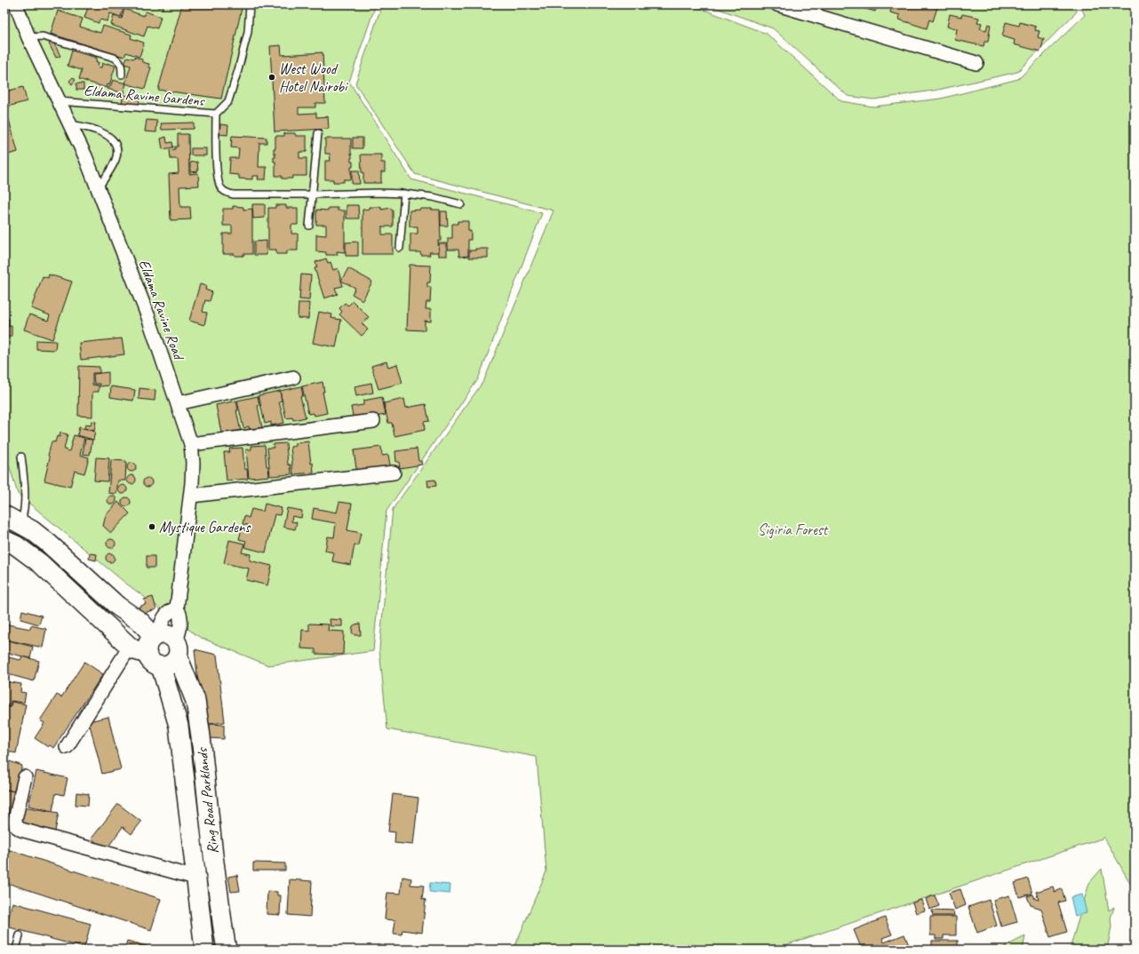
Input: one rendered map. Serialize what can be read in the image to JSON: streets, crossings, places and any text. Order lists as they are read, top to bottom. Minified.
{"streets":{"street":["Eldama Ravine Road","Ring Road Parklands"],"lane":["Eldama Ravine Gardens"]},"crossings":[["Eldama Ravine Gardens","Eldama Ravine Road"],["Eldama Ravine Road","Ring Road Parklands"]],"parks":["Sigiria Forest"],"places":["West Wood Hotel Nairobi","Mystique Gardens"]}
